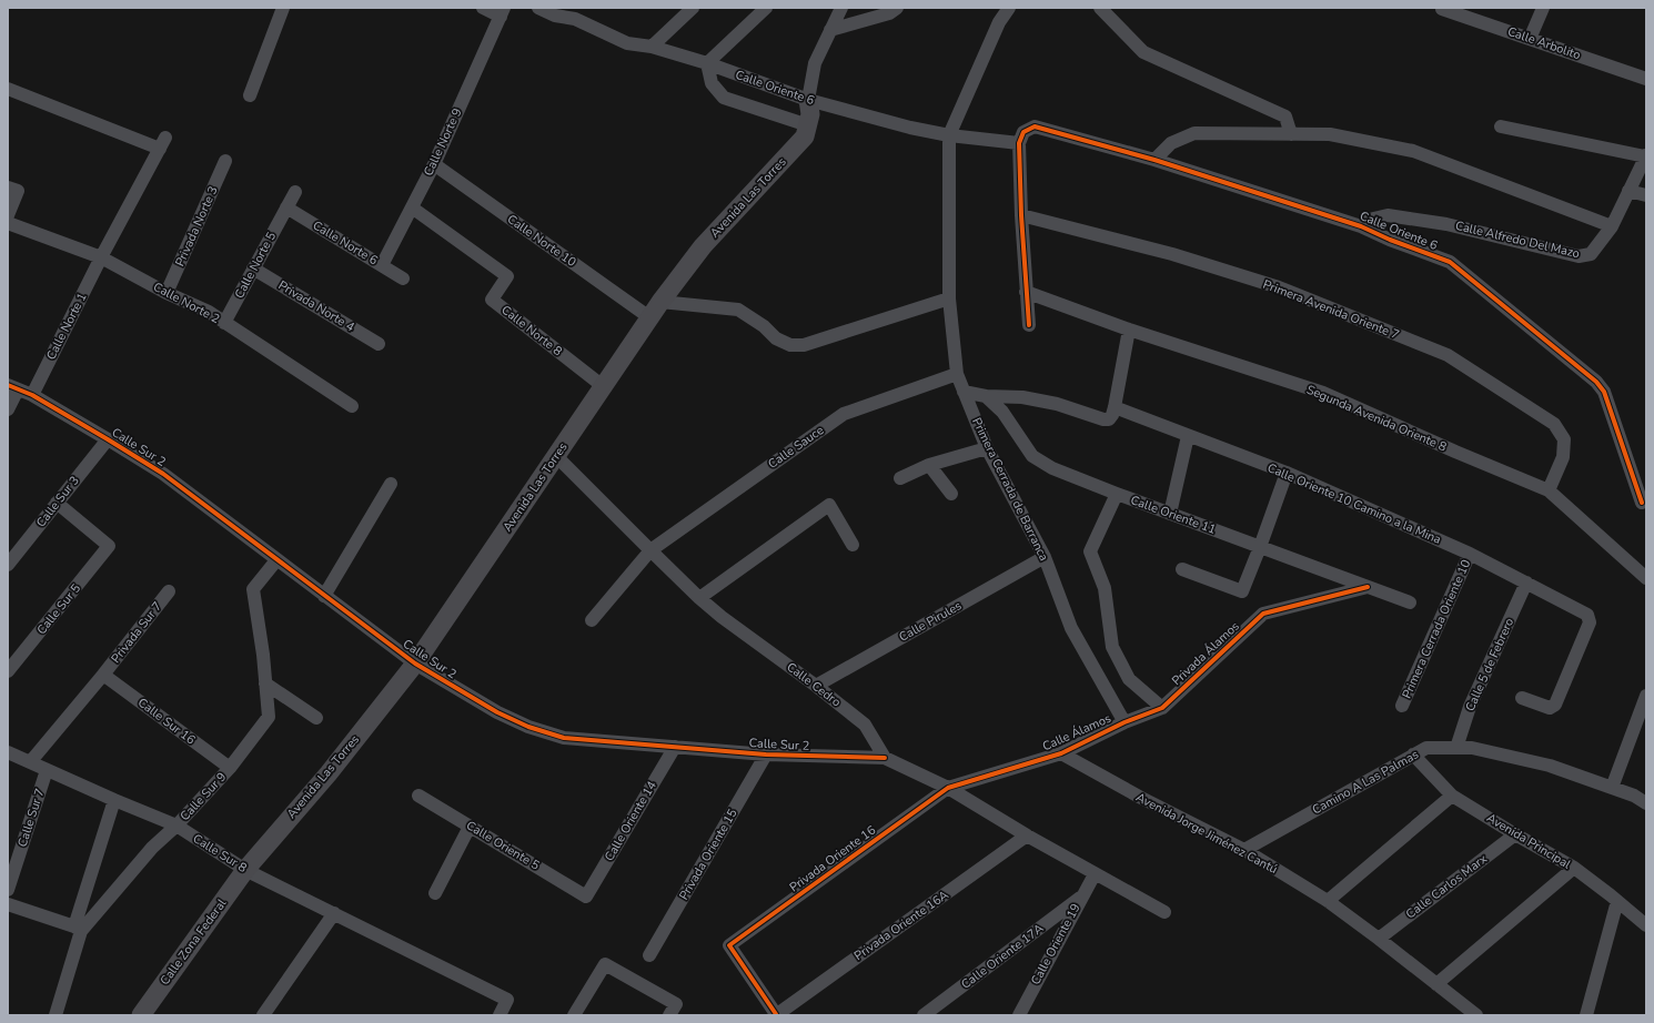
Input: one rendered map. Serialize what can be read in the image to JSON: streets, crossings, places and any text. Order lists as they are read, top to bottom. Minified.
{"streets":{"main road":["Avenida Las Torres","Calle Zona Federal"],"street":["Calle Arbolito","Calle Oriente 6","Calle Norte 9","Privada Norte 3","Calle Alfredo Del Mazo","Calle Norte 10","Calle Norte 6","Calle Norte 5","Calle Norte 2","Privada Norte 4","Primera Avenida Oriente 7","Calle Norte 1","Calle Norte 8","Segunda Avenida Oriente 8","Calle Sur 2","Calle Sauce","Primera Cerrada de Barranca","Calle Sur 3","Calle Oriente 10 Camino a la Mina","Calle Oriente 11","Calle Sur 5","Calle Pirules","Primera Cerrada Oriente 10","Privada Sur 7","Privada Álamos","Calle 5 de Febrero","Calle Cedro","Calle Sur 16","Calle Álamos","Camino A Las Palmas","Calle Sur 9","Calle Sur 7","Calle Oriente 14","Avenida Jorge Jiménez Cantú","Avenida Principal","Calle Oriente 5","Calle Sur 8","Privada Oriente 15","Privada Oriente 16","Calle Carlos Marx","Privada Oriente 16A","Calle Oriente 19","Calle Oriente 17A"]},"crossings":[["Calle Oriente 6","Avenida Las Torres"],["Calle Oriente 6","Calle Alfredo Del Mazo"],["Calle Oriente 6","Primera Cerrada de Barranca"],["Calle Norte 9","Calle Norte 10"],["Calle Norte 9","Calle Norte 6"],["Calle Norte 9","Calle Norte 8"],["Avenida Las Torres","Calle Norte 10"],["Avenida Las Torres","Calle Norte 8"],["Avenida Las Torres","Calle Sur 2"],["Avenida Las Torres","Calle Cedro"],["Avenida Las Torres","Calle Sur 8"],["Avenida Las Torres","Calle Zona Federal"],["Privada Norte 3","Calle Norte 2"],["Calle Norte 6","Calle Norte 5"],["Calle Norte 5","Calle Norte 2"],["Calle Norte 5","Privada Norte 4"],["Calle Norte 2","Calle Norte 1"],["Primera Avenida Oriente 7","Segunda Avenida Oriente 8"],["Calle Norte 1","Calle Sur 2"],["Calle Sur 2","Calle Sur 3"],["Calle Sur 2","Calle Cedro"],["Calle Sur 2","Calle Sur 9"],["Calle Sur 2","Calle Oriente 14"],["Calle Sur 2","Privada Oriente 15"],["Calle Sauce","Primera Cerrada de Barranca"],["Calle Sauce","Calle Cedro"],["Primera Cerrada de Barranca","Calle Pirules"],["Primera Cerrada de Barranca","Calle Álamos"],["Calle Sur 3","Calle Sur 5"],["Calle Oriente 10 Camino a la Mina","Primera Cerrada Oriente 10"],["Calle Oriente 10 Camino a la Mina","Calle 5 de Febrero"],["Calle Oriente 11","Privada Álamos"],["Calle Pirules","Calle Cedro"],["Privada Sur 7","Calle Sur 16"],["Privada Álamos","Calle Álamos"],["Calle 5 de Febrero","Camino A Las Palmas"],["Calle Sur 16","Calle Sur 9"],["Calle Álamos","Avenida Jorge Jiménez Cantú"],["Calle Álamos","Privada Oriente 16"],["Camino A Las Palmas","Avenida Jorge Jiménez Cantú"],["Camino A Las Palmas","Avenida Principal"],["Calle Sur 9","Calle Sur 8"],["Calle Sur 7","Calle Sur 8"],["Calle Oriente 14","Calle Oriente 5"],["Avenida Jorge Jiménez Cantú","Calle Carlos Marx"],["Avenida Principal","Calle Carlos Marx"],["Calle Sur 8","Calle Zona Federal"],["Privada Oriente 16","Privada Oriente 16A"],["Calle Oriente 19","Calle Oriente 17A"]]}
